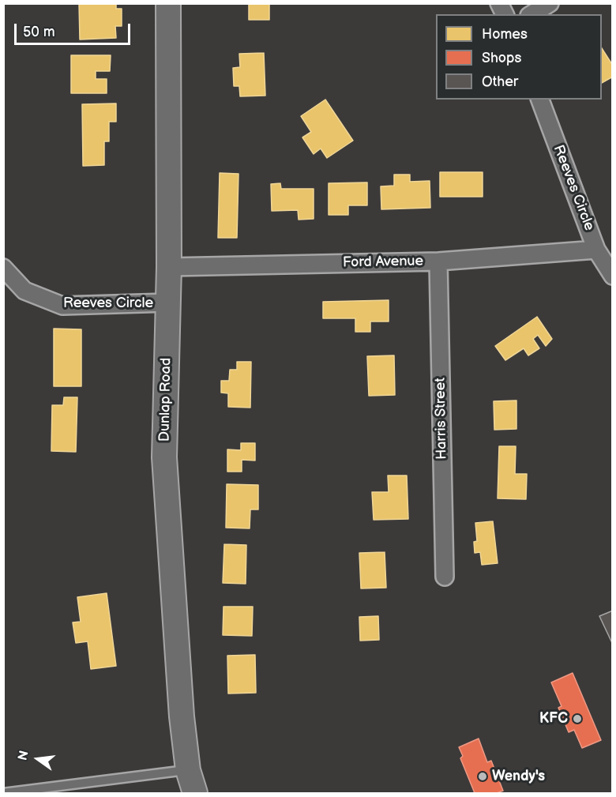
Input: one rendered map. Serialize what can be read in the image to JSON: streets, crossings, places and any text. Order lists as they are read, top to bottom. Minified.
{"streets":{"main road":["Dunlap Road"],"street":["Reeves Circle","Ford Avenue","Harris Street"]},"crossings":[["Reeves Circle","Ford Avenue"],["Reeves Circle","Dunlap Road"],["Ford Avenue","Dunlap Road"],["Ford Avenue","Harris Street"]],"places":["KFC","Wendy's"],"legend":["Homes","Shops","Other"],"scale_bar":"50 m","north":"left"}
